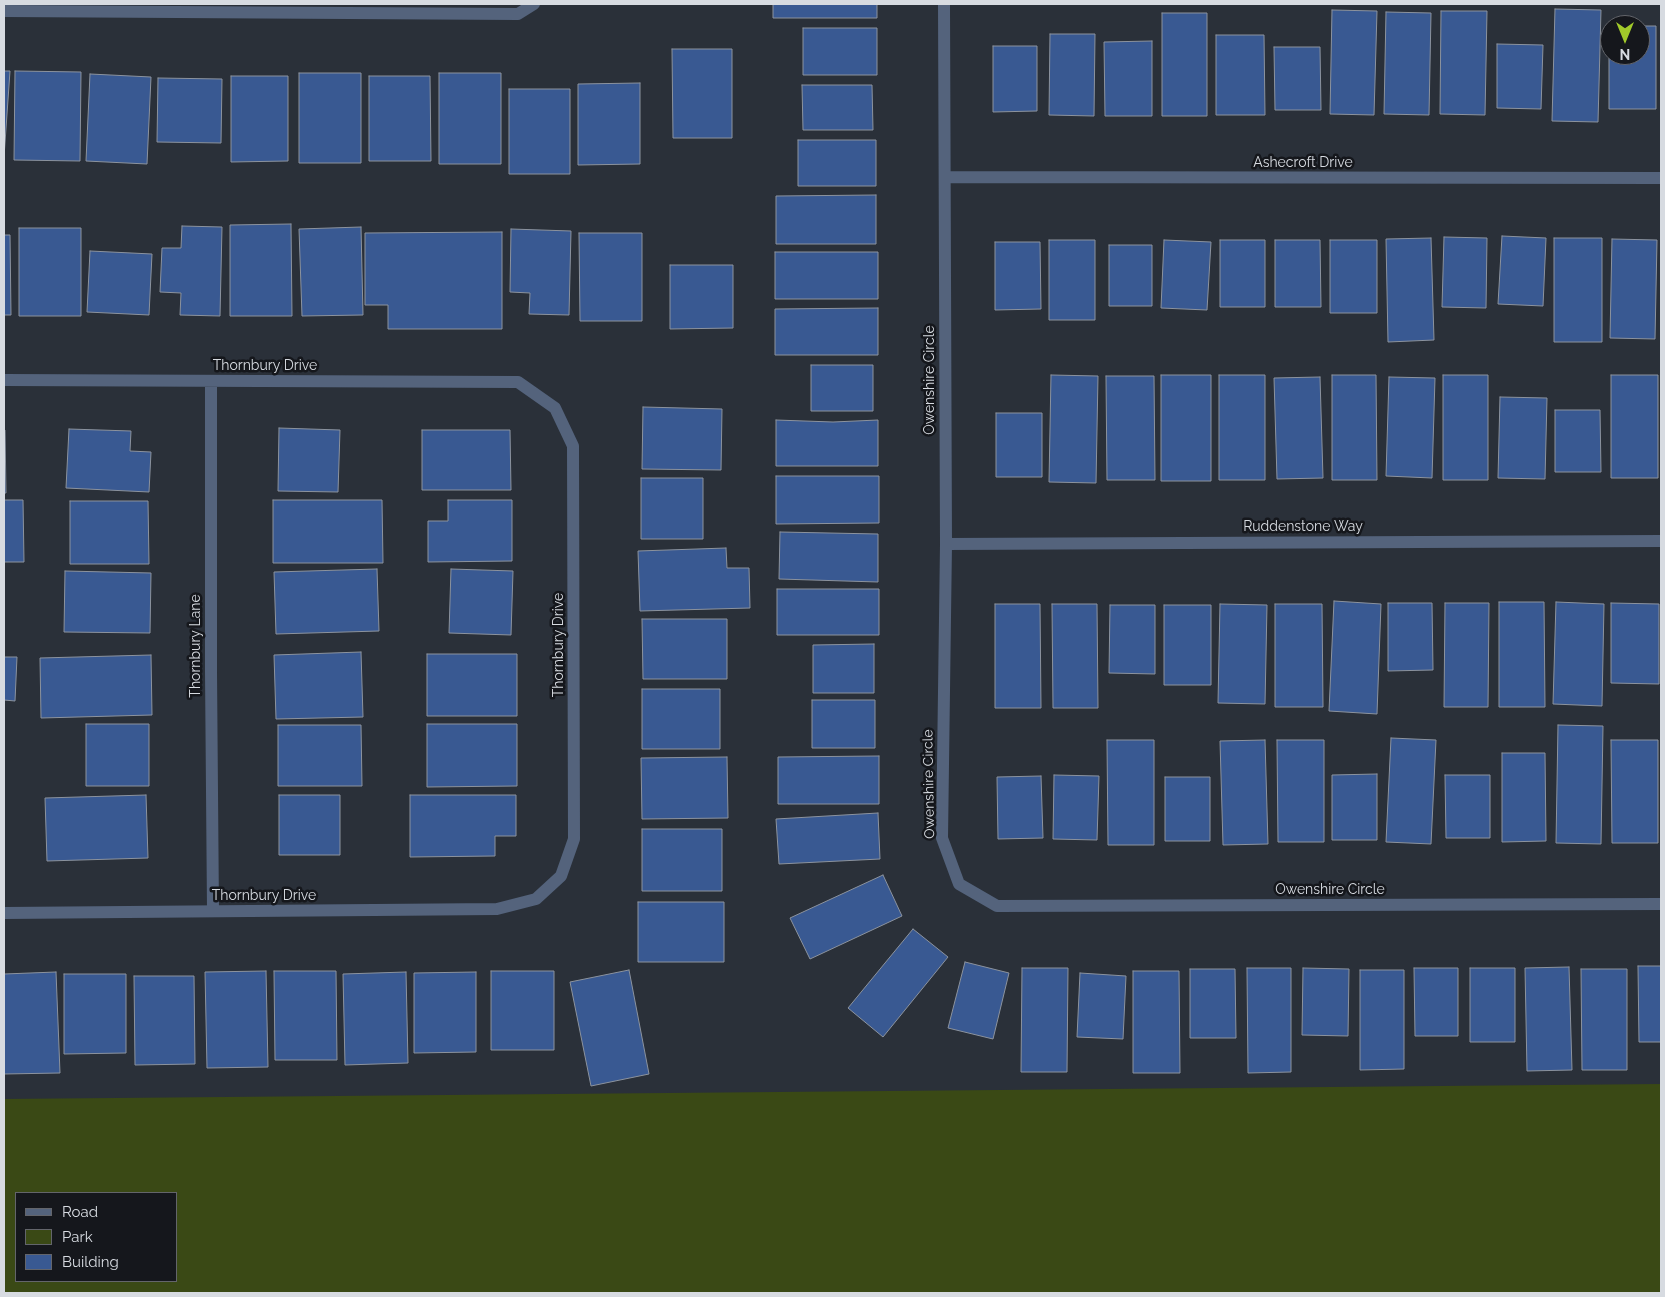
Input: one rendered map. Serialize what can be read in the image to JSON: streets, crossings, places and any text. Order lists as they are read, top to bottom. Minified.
{"streets":{"street":["Ashecroft Drive","Thornbury Drive","Owenshire Circle","Ruddenstone Way","Thornbury Lane"]},"crossings":[["Ashecroft Drive","Owenshire Circle"],["Thornbury Drive","Thornbury Lane"],["Owenshire Circle","Ruddenstone Way"]],"legend":["Road","Park","Building"],"north":"bottom"}
